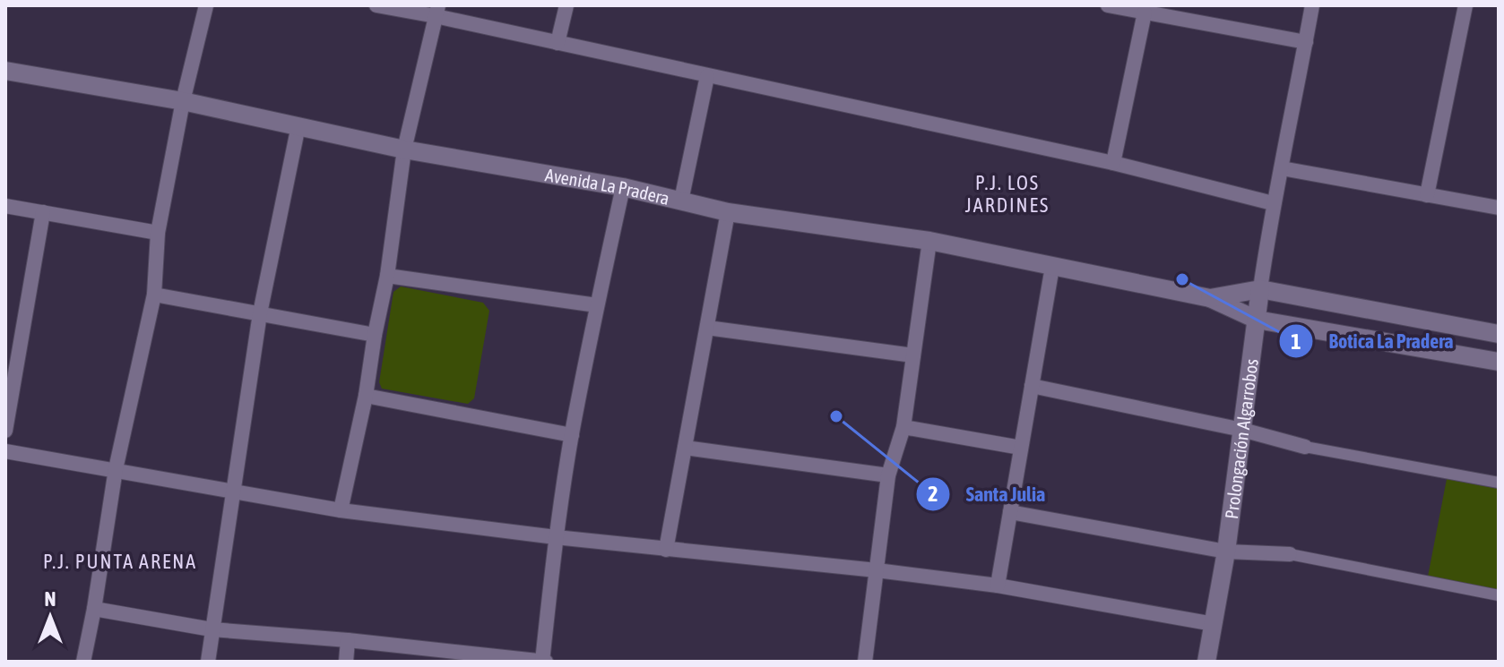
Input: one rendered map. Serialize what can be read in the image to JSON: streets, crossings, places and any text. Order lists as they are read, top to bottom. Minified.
{"streets":{"street":["Avenida La Pradera","Prolongación Algarrobos"]},"crossings":[["Avenida La Pradera","Prolongación Algarrobos"]],"districts":["P.J. LOS JARDINES","P.J. PUNTA ARENA"],"places":["Botica La Pradera","Santa Julia"],"north":"top"}
